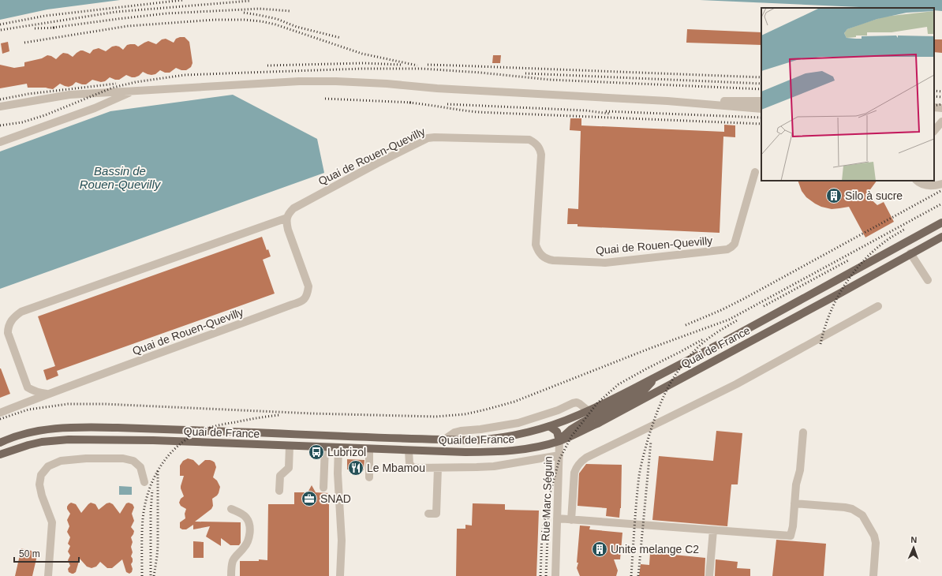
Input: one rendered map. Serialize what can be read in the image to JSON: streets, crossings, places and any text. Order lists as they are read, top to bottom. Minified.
{"streets":{"main road":["Quai de France","Rue Marc Séguin"],"street":["Quai de Rouen-Quevilly"]},"crossings":[["Quai de France","Rue Marc Séguin"]],"water":["Bassin de Rouen-Quevilly"],"places":{"building":["Silo à sucre","Unite melange C2"],"bus stop":["Lubrizol"],"restaurant":["Le Mbamou"],"office":["SNAD"]},"scale_bar":"50 m","north":"top"}
